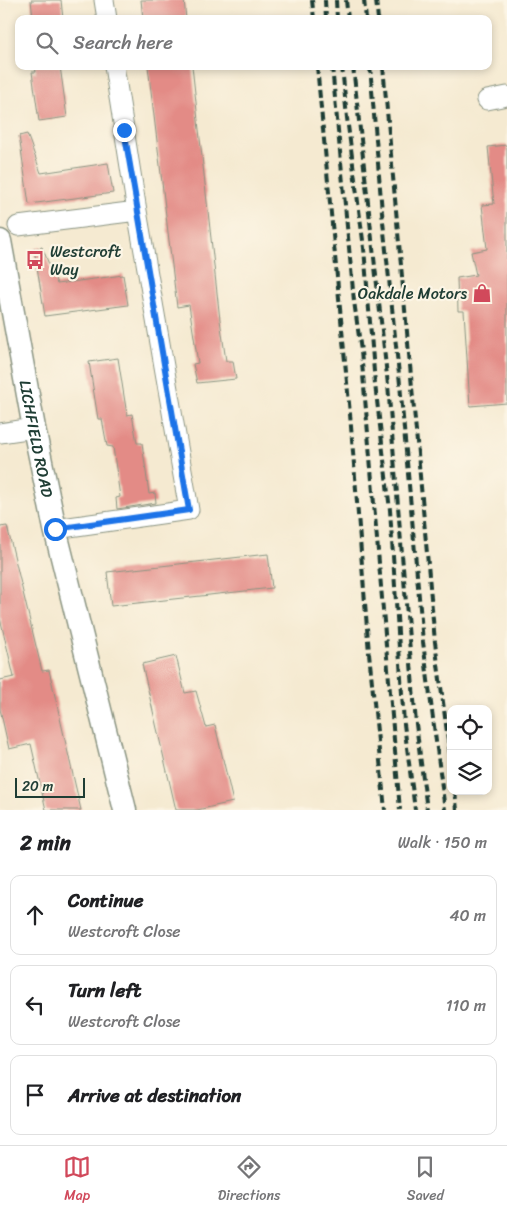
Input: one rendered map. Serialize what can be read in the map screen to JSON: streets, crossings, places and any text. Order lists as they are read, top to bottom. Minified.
{"streets":{"street":["LICHFIELD ROAD"]},"places":{"bus stop":["Westcroft Way"],"shop":["Oakdale Motors"]},"scale_bar":"20 m","page":{"search":"Search here","scale":"20 m","heading":["2 min","Walk · 150 m"],"list":[["Continue","Westcroft Close","40 m"],["Turn left","Westcroft Close","110 m"],"Arrive at destination"],"nav":["Map","Directions","Saved"]}}
